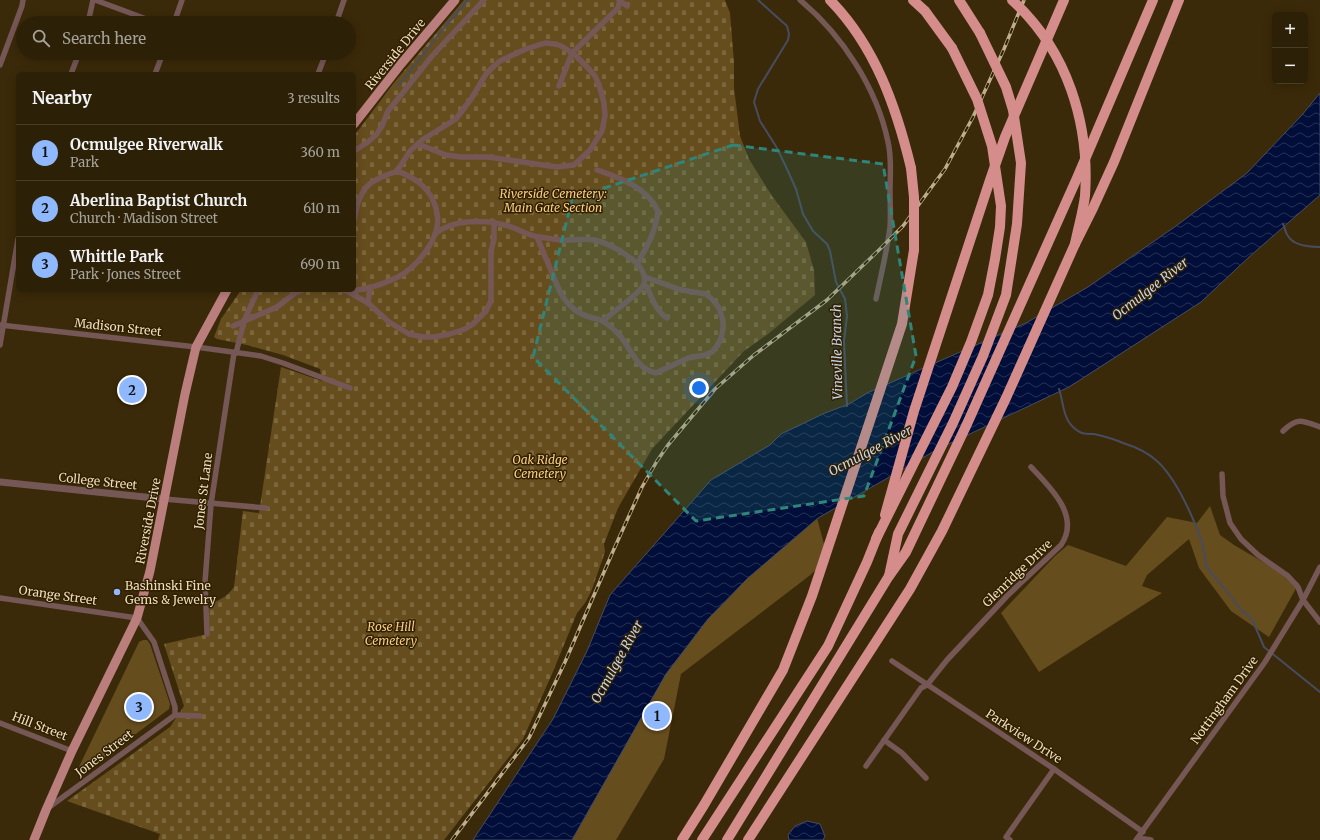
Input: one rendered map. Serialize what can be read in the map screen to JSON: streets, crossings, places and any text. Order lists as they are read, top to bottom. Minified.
{"streets":{"main road":["Riverside Drive"],"street":["Madison Street","College Street","Jones St Lane","Glenridge Drive","Orange Street","Nottingham Drive","Hill Street","Parkview Drive","Jones Street"]},"crossings":[["Riverside Drive","Madison Street"],["Riverside Drive","College Street"],["Riverside Drive","Orange Street"],["Riverside Drive","Hill Street"],["Riverside Drive","Jones Street"],["Madison Street","Jones St Lane"],["College Street","Jones St Lane"],["Glenridge Drive","Parkview Drive"],["Nottingham Drive","Parkview Drive"]],"water":["Ocmulgee River","Vineville Branch"],"parks":["Riverside Cemetery: Main Gate Section","Oak Ridge Cemetery","Rose Hill Cemetery"],"places":["Bashinski Fine Gems & Jewelry"],"page":{"map_buttons":["+","−"],"search":"Search here","heading":["Nearby","3 results"],"list":[{"mark":"1","name":"Ocmulgee Riverwalk","note":"Park","value":"360 m"},{"mark":"2","name":"Aberlina Baptist Church","note":"Church · Madison Street","value":"610 m"},{"mark":"3","name":"Whittle Park","note":"Park · Jones Street","value":"690 m"}],"pins":["2","3","1"]}}
